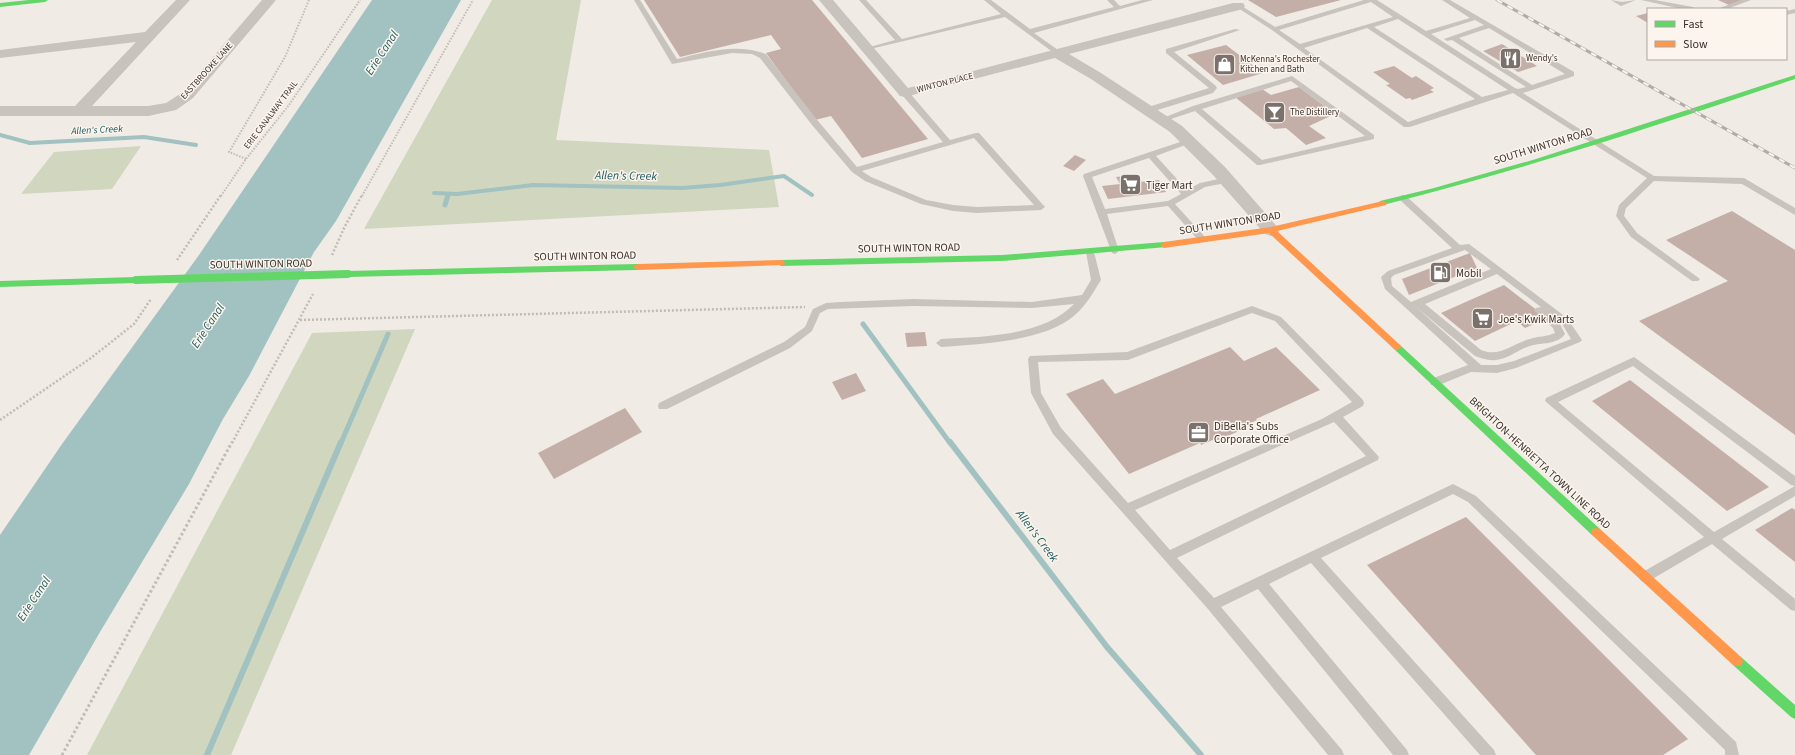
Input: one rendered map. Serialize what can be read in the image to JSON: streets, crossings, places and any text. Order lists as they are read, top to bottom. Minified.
{"streets":{"main road":["SOUTH WINTON ROAD","BRIGHTON-HENRIETTA TOWN LINE ROAD"],"street":["EASTBROOKE LANE","WINTON PLACE"],"path":["ERIE CANALWAY TRAIL"]},"crossings":[["SOUTH WINTON ROAD","BRIGHTON-HENRIETTA TOWN LINE ROAD"]],"water":["Erie Canal","Allen's Creek"],"places":{"restaurant":["Wendy's"],"shop":["McKenna's Rochester Kitchen and Bath"],"bar":["The Distillery"],"supermarket":["Tiger Mart","Joe's Kwik Marts"],"fuel station":["Mobil"],"office":["DiBella's Subs Corporate Office"]},"legend":["Fast","Slow"]}
